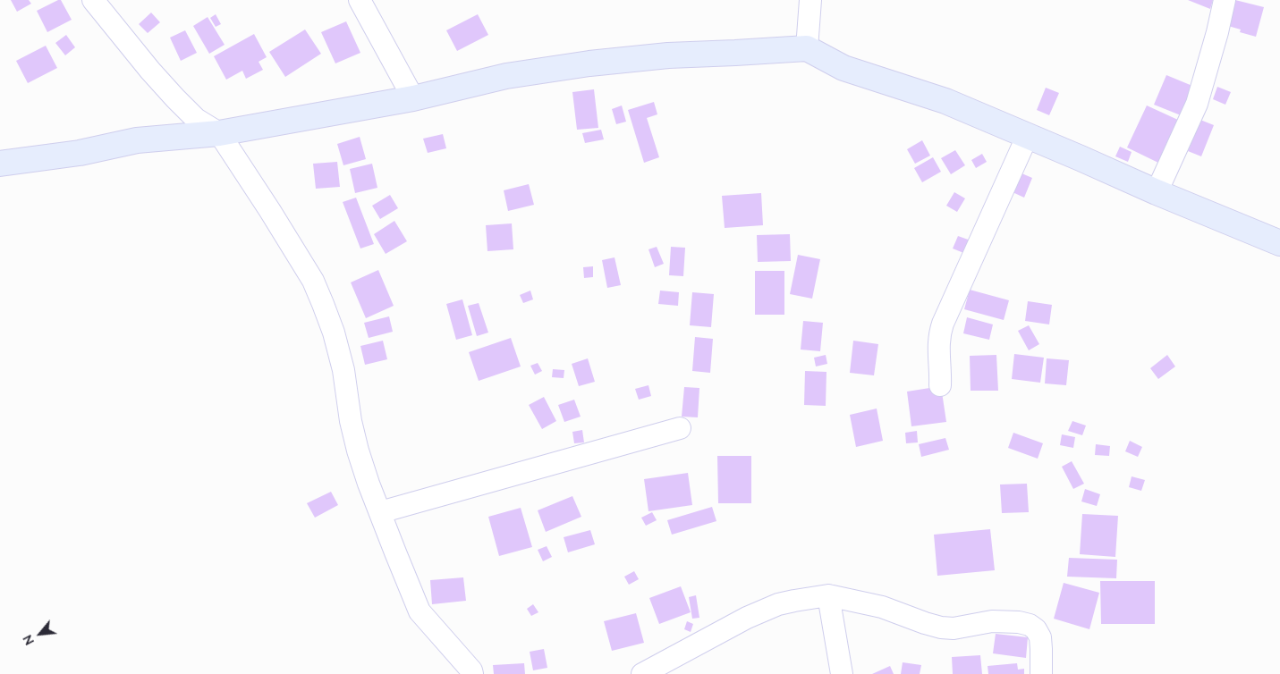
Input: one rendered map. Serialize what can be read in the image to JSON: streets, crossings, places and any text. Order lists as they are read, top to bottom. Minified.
{"north":"bottom left"}
